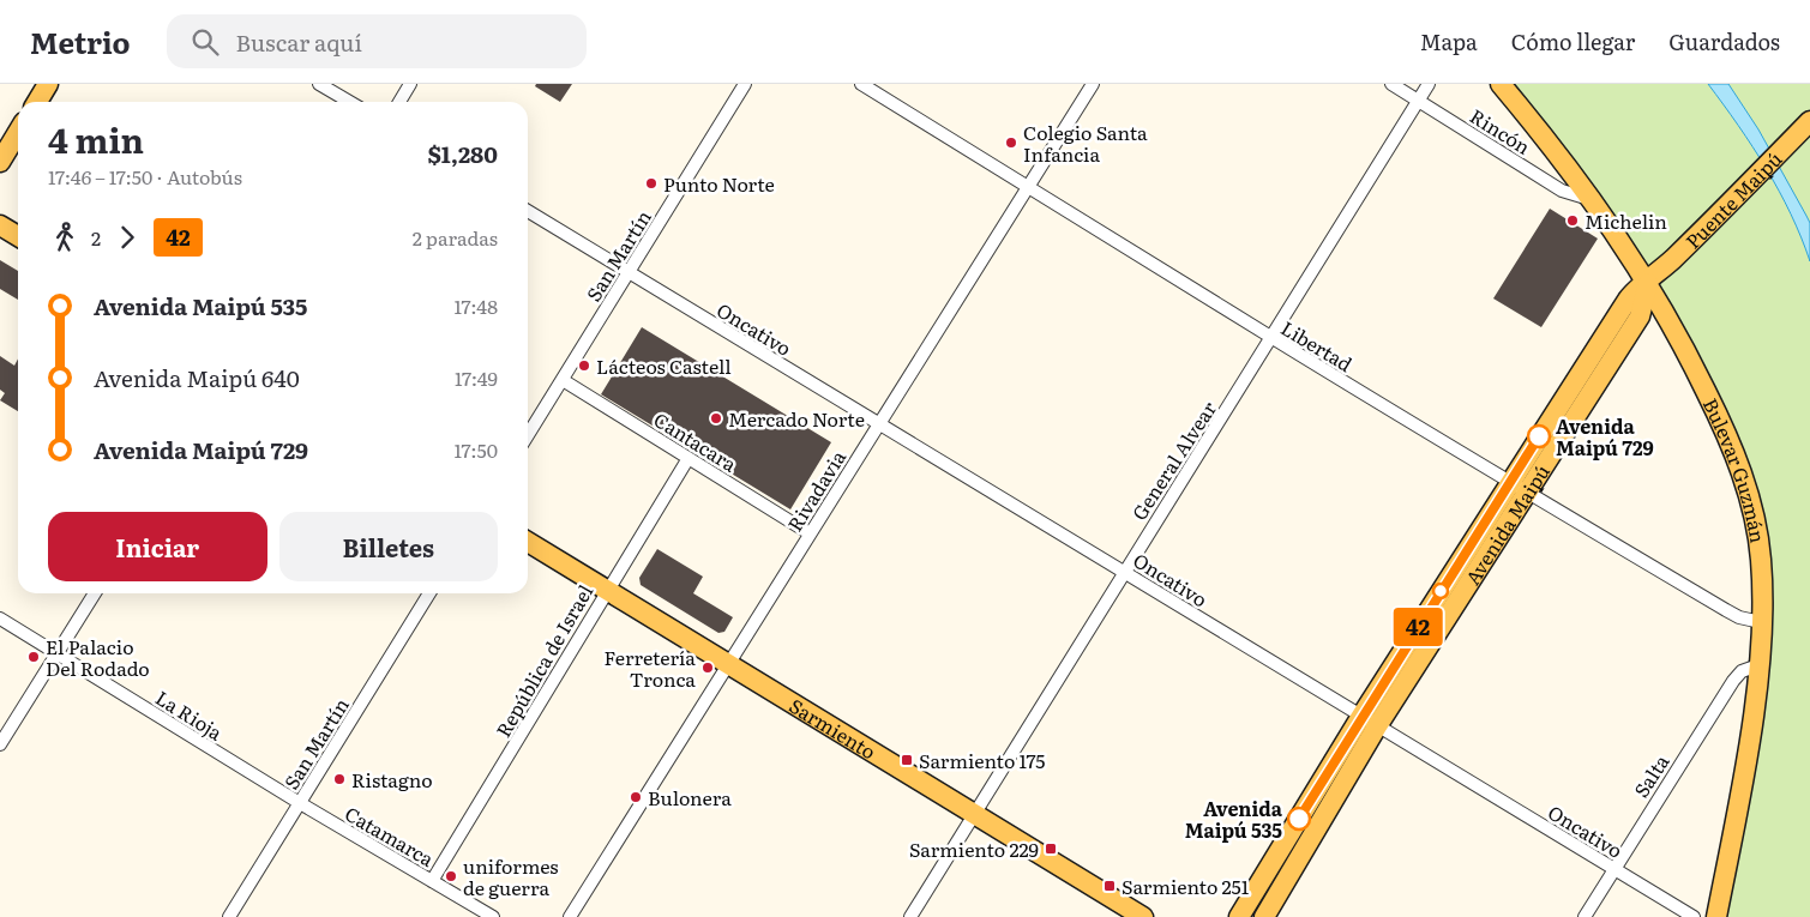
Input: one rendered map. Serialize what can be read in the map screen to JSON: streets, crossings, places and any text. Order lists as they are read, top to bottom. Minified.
{"streets":{"main road":["Puente Maipú","Bulevar Guzmán","Avenida Maipú","Sarmiento"],"street":["Rincón","San Martín","Oncativo","Libertad","Cantacara","General Alvear","Rivadavia","República de Israel","La Rioja","Salta","Catamarca"]},"crossings":[["Rincón","General Alvear"],["Rincón","Bulevar Guzmán"],["Puente Maipú","Avenida Maipú"],["San Martín","Oncativo"],["San Martín","Cantacara"],["San Martín","La Rioja"],["San Martín","Catamarca"],["Oncativo","General Alvear"],["Oncativo","Rivadavia"],["Oncativo","Avenida Maipú"],["Oncativo","Salta"],["Libertad","General Alvear"],["Libertad","Bulevar Guzmán"],["Libertad","Rivadavia"],["Libertad","Avenida Maipú"],["Cantacara","Rivadavia"],["Cantacara","República de Israel"],["General Alvear","Sarmiento"],["Bulevar Guzmán","Avenida Maipú"],["Bulevar Guzmán","Salta"],["Rivadavia","Sarmiento"],["República de Israel","Sarmiento"],["República de Israel","Catamarca"],["La Rioja","Catamarca"]],"places":{"other":["Colegio Santa Infancia","Punto Norte","Michelin","Lácteos Castell","Mercado Norte","Avenida Maipú 729","El Palacio Del Rodado","Ferretería Tronca","Ristagno","Bulonera","Avenida Maipú 535","uniformes de guerra"],"transit":["Sarmiento 175","Sarmiento 229","Sarmiento 251"]},"lines":["bus line 42"],"page":{"header":"Metrio","search":"Buscar aquí","nav":["Mapa","Cómo llegar","Guardados"],"on_map":"42","heading":["4 min","17:46 – 17:50 · Autobús","$1,280"],"legs":["2","42","2 paradas"],"list":[{"name":"Avenida Maipú 535","value":"17:48"},{"name":"Avenida Maipú 640","value":"17:49"},{"name":"Avenida Maipú 729","value":"17:50"}],"buttons":["Iniciar","Billetes"]}}
